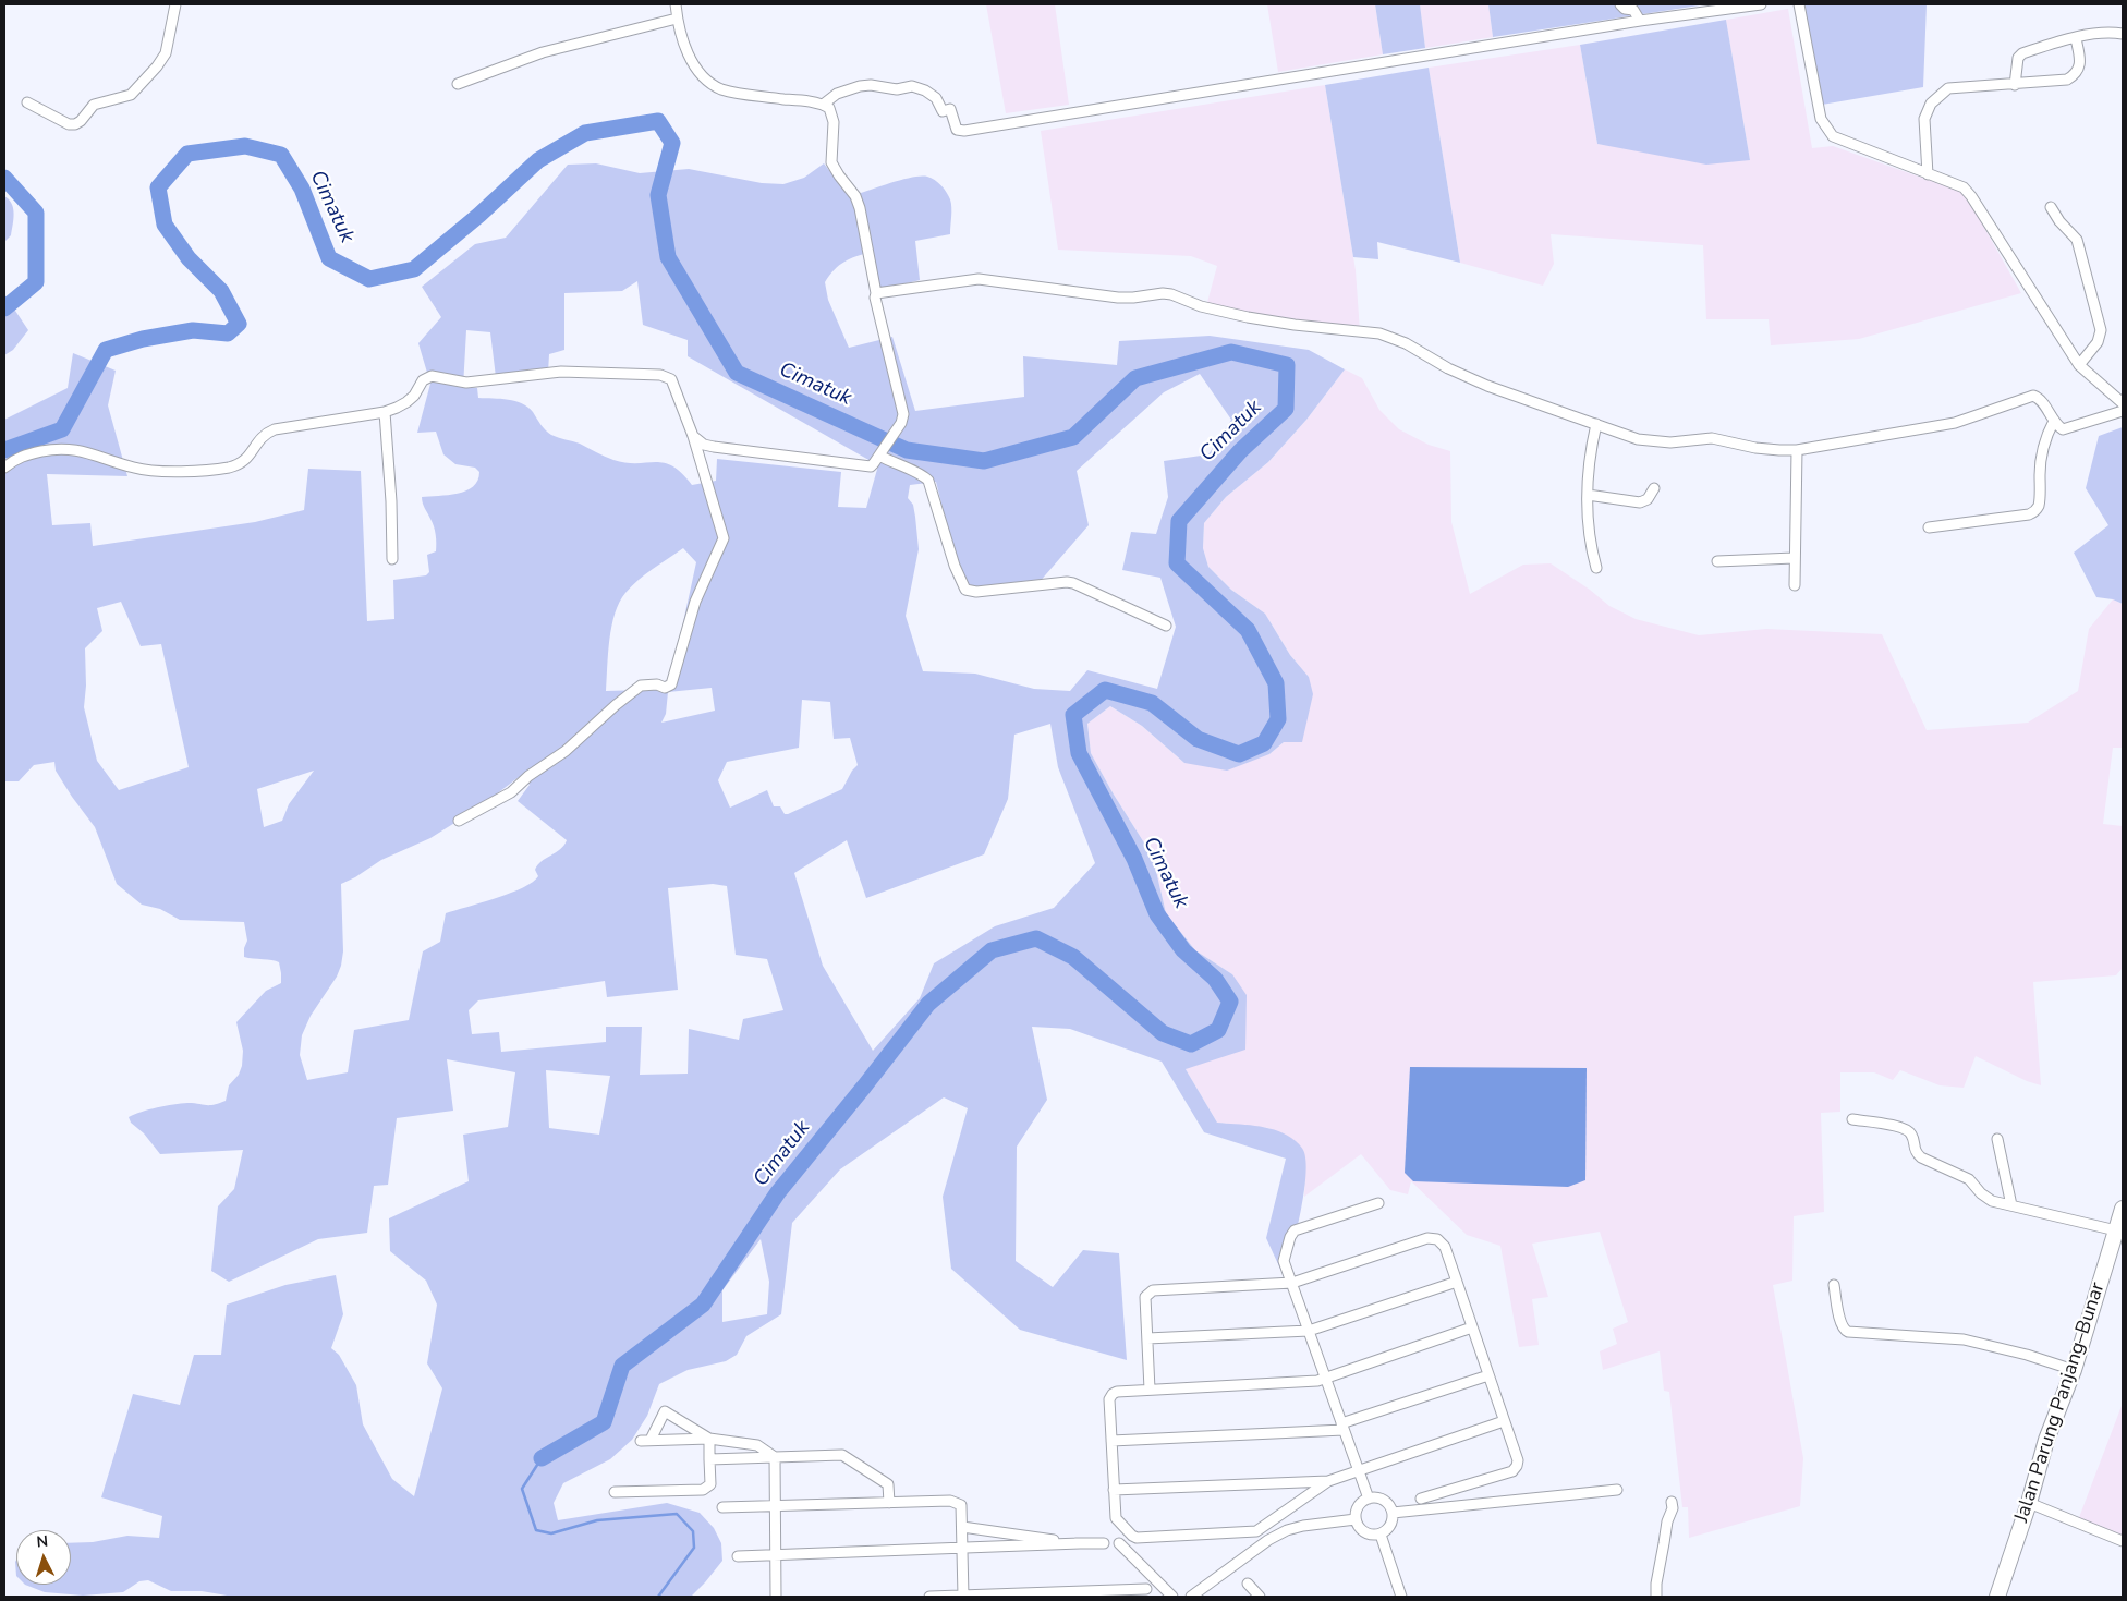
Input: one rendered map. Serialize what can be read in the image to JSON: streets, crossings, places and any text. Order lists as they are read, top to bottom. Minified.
{"streets":{"main road":["Jalan Parung Panjang–Bunar"]},"water":["Cimatuk"],"north":"top"}
